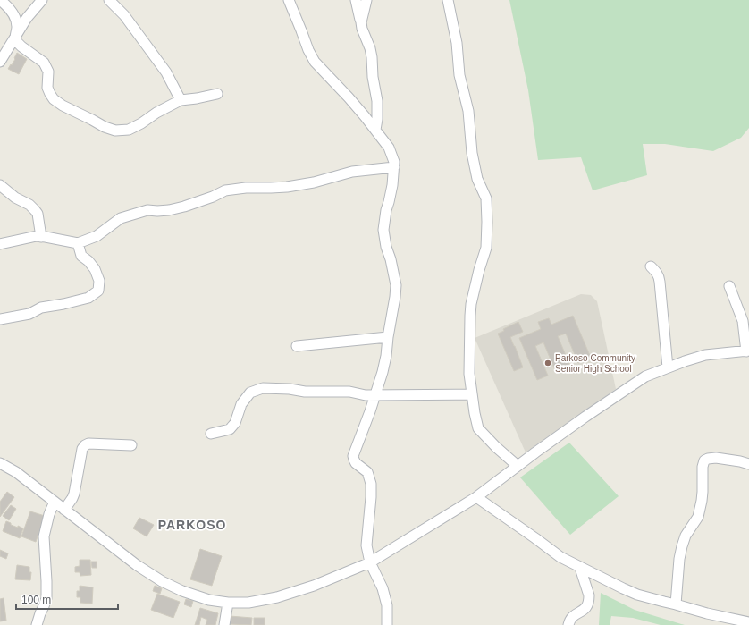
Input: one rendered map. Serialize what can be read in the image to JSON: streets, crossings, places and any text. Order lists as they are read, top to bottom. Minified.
{"districts":["PARKOSO"],"places":["Parkoso Community Senior High School"],"scale_bar":"100 m"}
